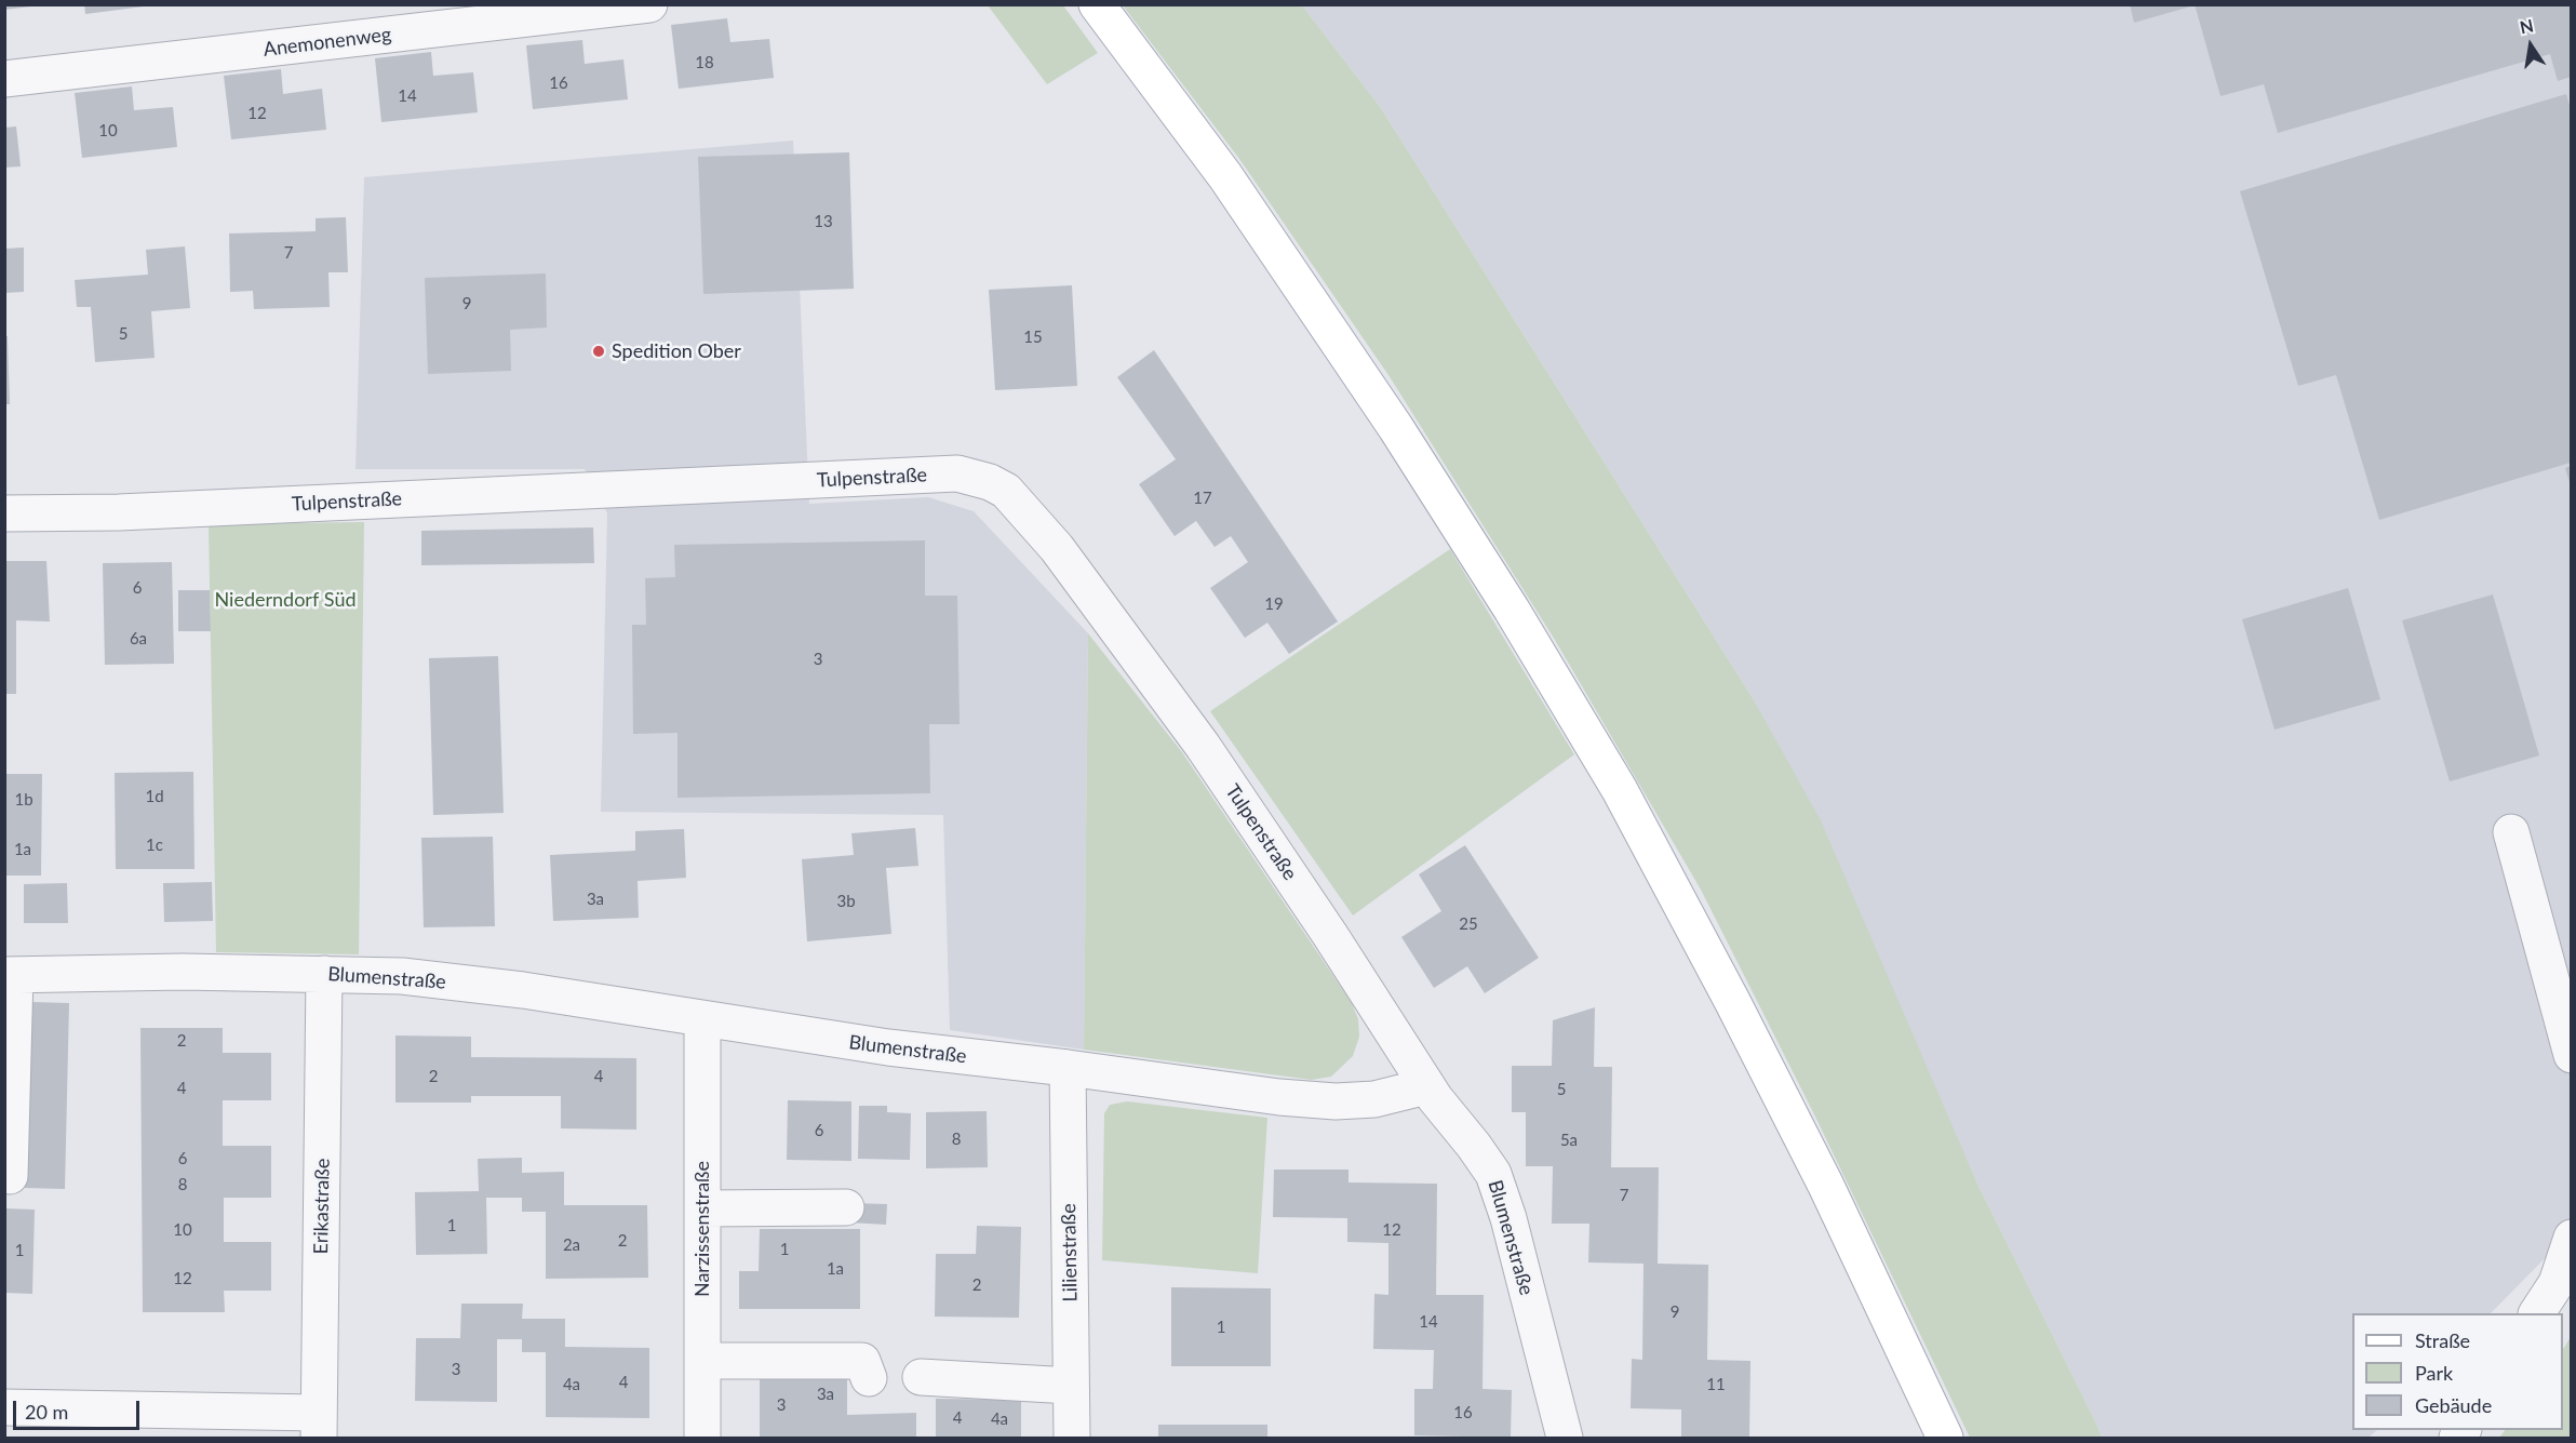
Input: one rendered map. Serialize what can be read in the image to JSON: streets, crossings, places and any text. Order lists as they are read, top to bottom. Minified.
{"streets":{"street":["Anemonenweg","Tulpenstraße","Blumenstraße","Erikastraße","Narzissenstraße","Lilienstraße"]},"crossings":[["Tulpenstraße","Blumenstraße"],["Blumenstraße","Erikastraße"],["Blumenstraße","Narzissenstraße"],["Blumenstraße","Lilienstraße"]],"parks":["Niederndorf Süd"],"places":["Spedition Ober"],"house_numbers":["18","16","14","12","10","13","7","9","5","15","17","6","19","6a","3","1d","1b","1c","1a","3a","3b","25","2","2","4","4","5","6","8","5a","6","8","7","1","10","12","2","2a","1","1","1a","12","2","9","14","1","3","4","4a","11","3a","3","16","4","4a"],"legend":["Straße","Park","Gebäude"],"scale_bar":"20 m","north":"top"}
